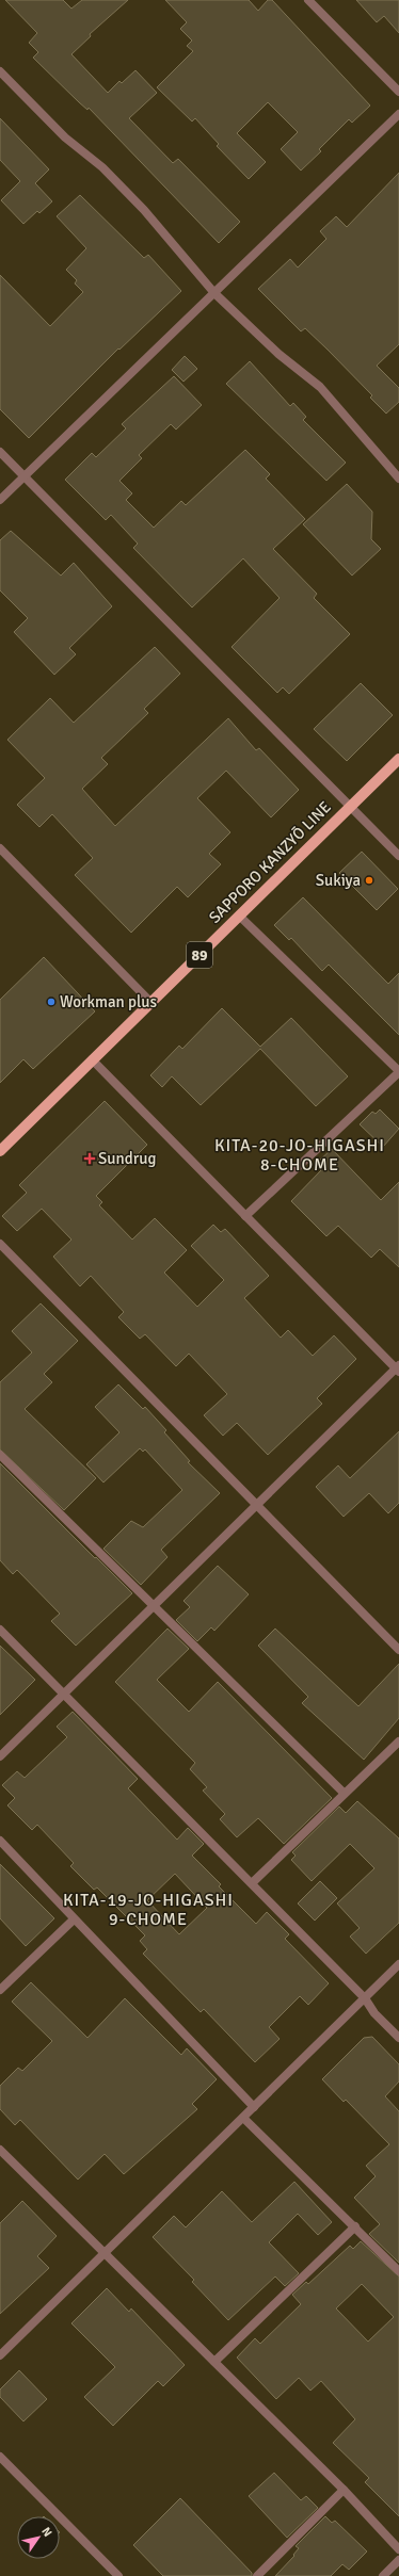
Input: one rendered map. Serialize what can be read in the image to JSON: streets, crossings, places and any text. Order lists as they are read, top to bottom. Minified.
{"streets":{"main road":["SAPPORO KANZYŌ LINE","89"]},"districts":["KITA-20-JO-HIGASHI 8-CHOME","KITA-19-JO-HIGASHI 9-CHOME"],"places":{"other":["Sukiya","Workman plus"],"health":["Sundrug"]},"north":"top right"}
